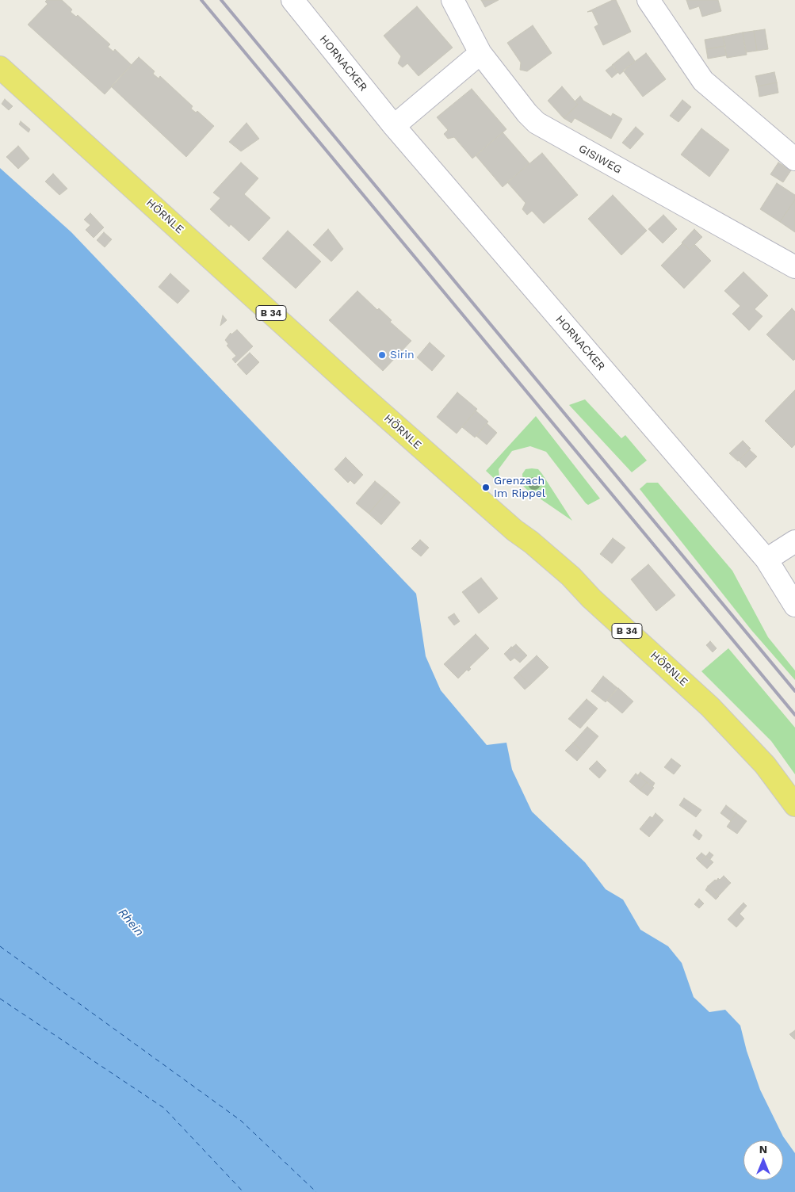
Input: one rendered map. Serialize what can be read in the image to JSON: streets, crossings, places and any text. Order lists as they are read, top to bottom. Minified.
{"streets":{"main road":["HÖRNLE","B 34"],"street":["HORNACKER","GISIWEG"]},"water":["Rhein"],"places":["Sirin","Grenzach Im Rippel"],"north":"top"}
